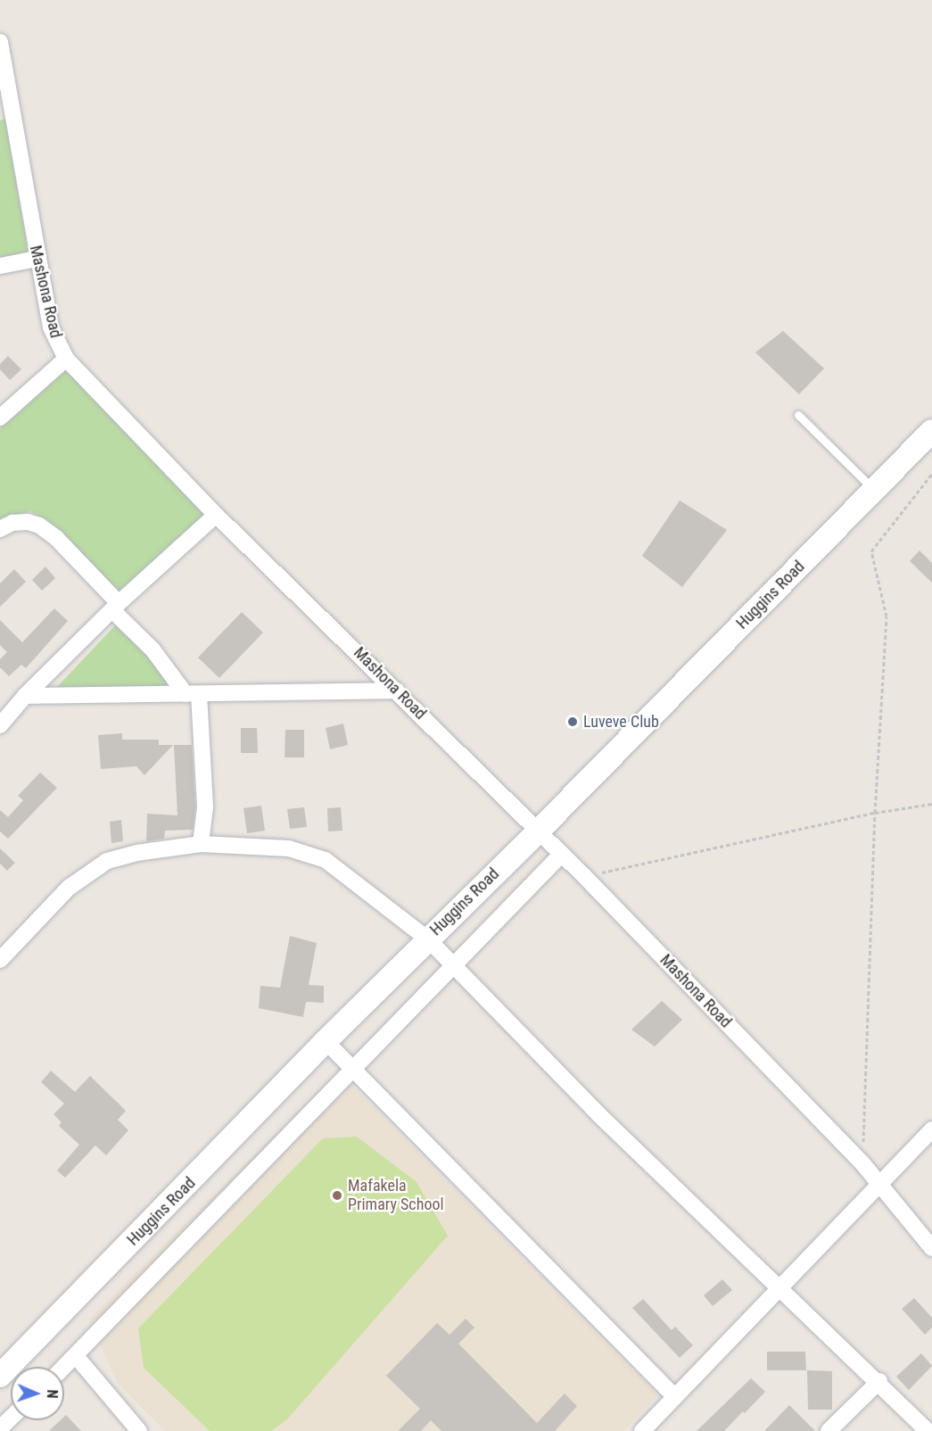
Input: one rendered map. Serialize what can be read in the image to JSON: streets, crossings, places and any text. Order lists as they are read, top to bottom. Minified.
{"streets":{"street":["Mashona Road","Huggins Road"]},"crossings":[["Mashona Road","Huggins Road"]],"places":["Luveve Club","Mafakela Primary School"],"north":"right"}
